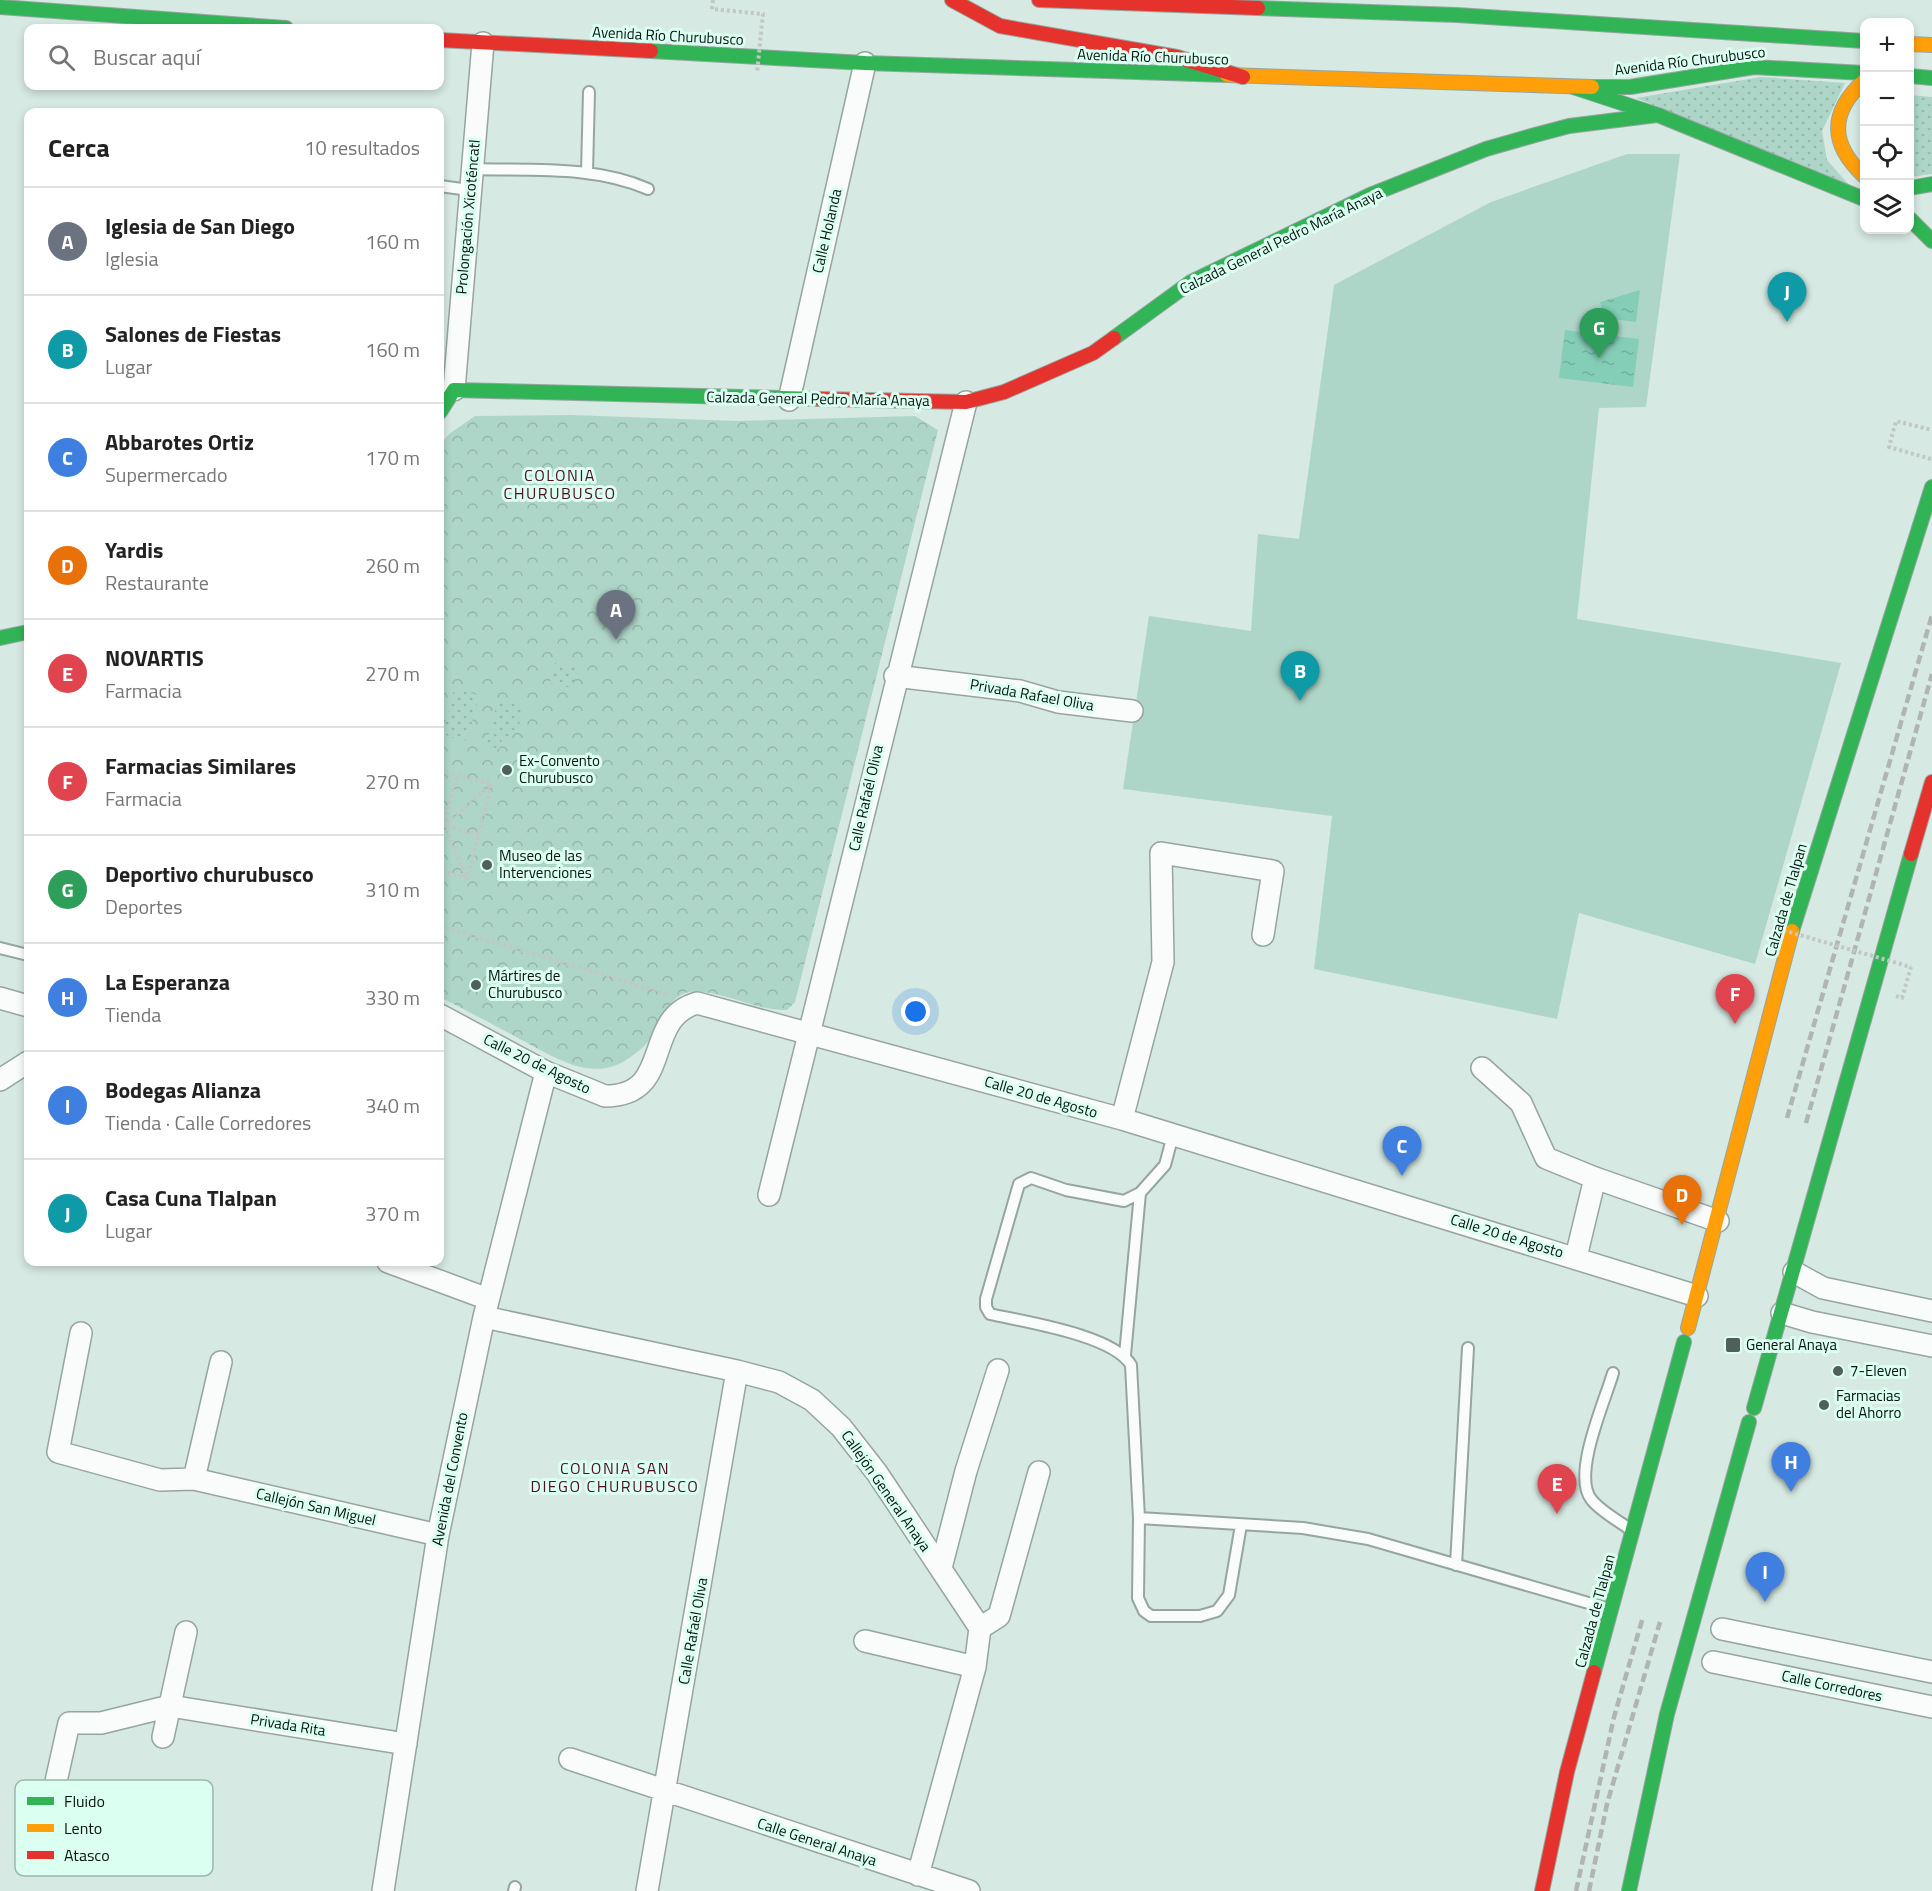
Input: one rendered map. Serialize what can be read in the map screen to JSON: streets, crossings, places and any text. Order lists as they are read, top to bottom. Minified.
{"streets":{"main road":["Avenida Río Churubusco","Calzada General Pedro María Anaya","Calzada de Tlalpan"],"street":["Prolongación Xicoténcatl","Calle Holanda","Privada Rafael Oliva","Calle Rafaél Oliva","Calle 20 de Agosto","Avenida del Convento","Callejón General Anaya","Callejón San Miguel","Calle Corredores","Privada Rita","Calle General Anaya"]},"crossings":[["Avenida Río Churubusco","Prolongación Xicoténcatl"],["Avenida Río Churubusco","Calle Holanda"],["Prolongación Xicoténcatl","Calzada General Pedro María Anaya"],["Calle Holanda","Calzada General Pedro María Anaya"],["Calzada General Pedro María Anaya","Calle Rafaél Oliva"],["Privada Rafael Oliva","Calle Rafaél Oliva"],["Calle Rafaél Oliva","Calle 20 de Agosto"],["Calle Rafaél Oliva","Callejón General Anaya"],["Calle Rafaél Oliva","Calle General Anaya"],["Calzada de Tlalpan","Calle 20 de Agosto"],["Calle 20 de Agosto","Avenida del Convento"],["Avenida del Convento","Callejón General Anaya"],["Avenida del Convento","Callejón San Miguel"],["Avenida del Convento","Privada Rita"]],"districts":["COLONIA CHURUBUSCO","COLONIA SAN DIEGO CHURUBUSCO"],"places":{"other":["Ex-Convento Churubusco","Museo de las Intervenciones","Mártires de Churubusco","7-Eleven","Farmacias del Ahorro"],"transit":["General Anaya"]},"legend":["Fluido","Lento","Atasco"],"page":{"map_buttons":["+","−"],"search":"Buscar aquí","heading":["Cerca","10 resultados"],"list":[{"mark":"A","name":"Iglesia de San Diego","note":"Iglesia","value":"160 m"},{"mark":"B","name":"Salones de Fiestas","note":"Lugar","value":"160 m"},{"mark":"C","name":"Abbarotes Ortiz","note":"Supermercado","value":"170 m"},{"mark":"D","name":"Yardis","note":"Restaurante","value":"260 m"},{"mark":"E","name":"NOVARTIS","note":"Farmacia","value":"270 m"},{"mark":"F","name":"Farmacias Similares","note":"Farmacia","value":"270 m"},{"mark":"G","name":"Deportivo churubusco","note":"Deportes","value":"310 m"},{"mark":"H","name":"La Esperanza","note":"Tienda","value":"330 m"},{"mark":"I","name":"Bodegas Alianza","note":"Tienda · Calle Corredores","value":"340 m"},{"mark":"J","name":"Casa Cuna Tlalpan","note":"Lugar","value":"370 m"}],"pins":["J","G","A","B","F","C","D","H","E","I"]}}
